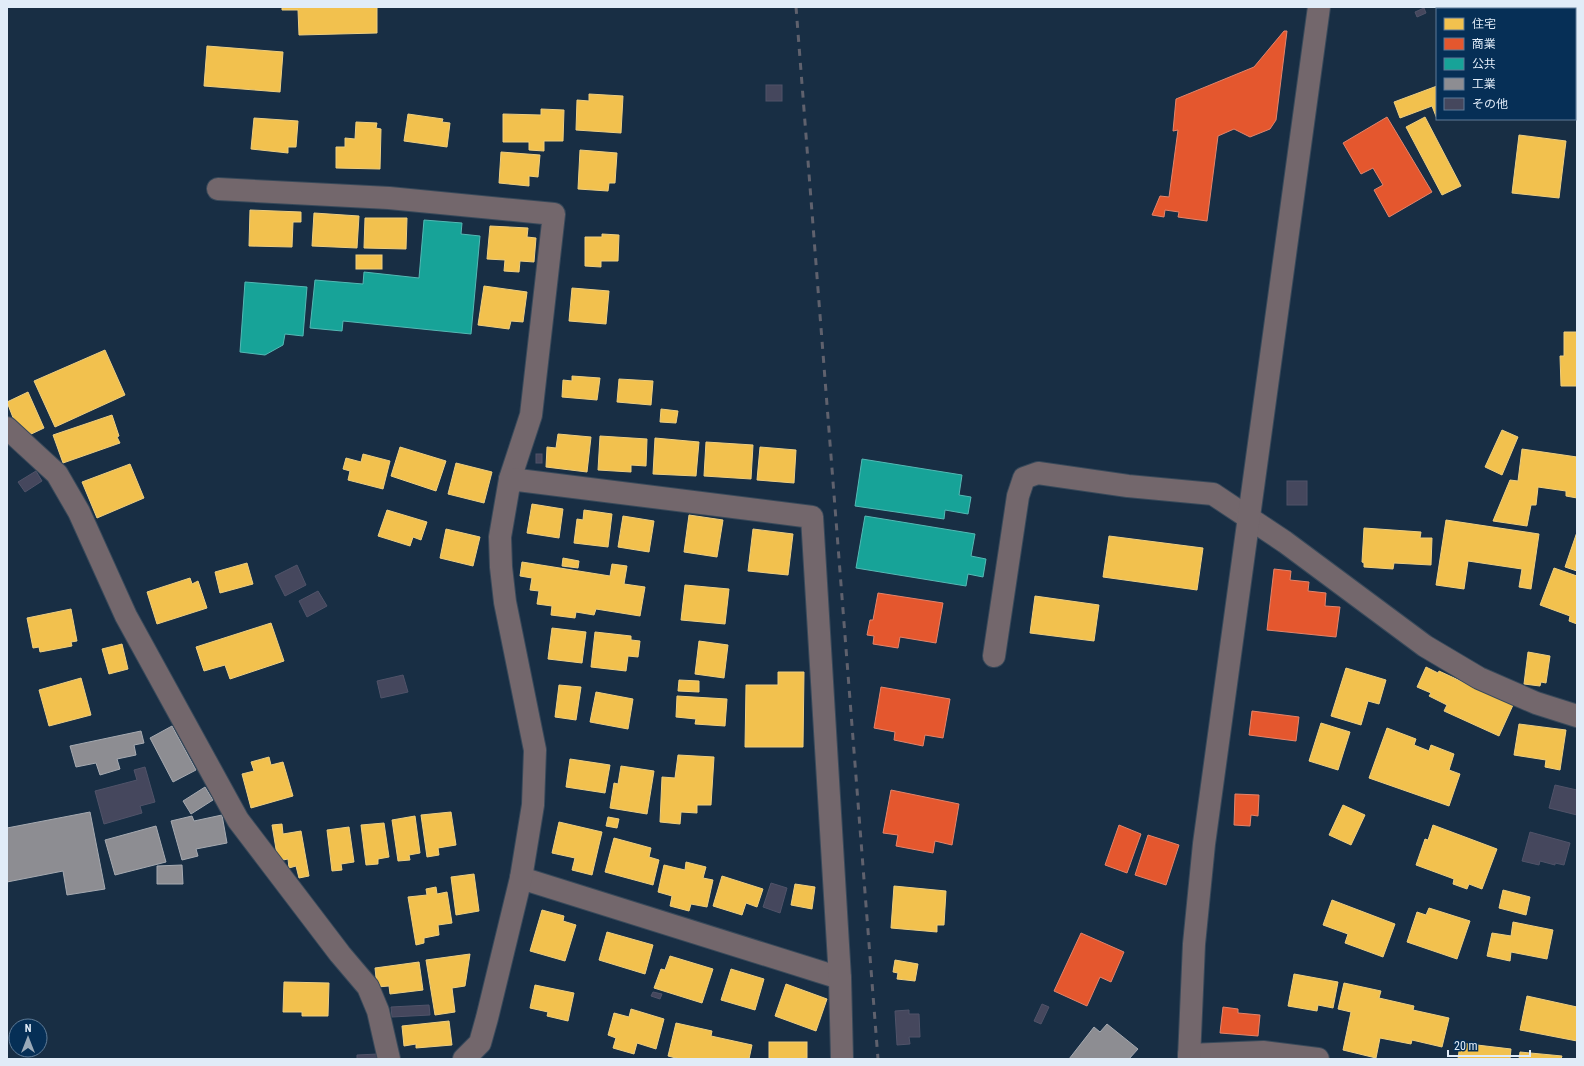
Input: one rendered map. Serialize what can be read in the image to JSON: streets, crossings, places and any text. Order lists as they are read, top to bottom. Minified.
{"legend":["住宅","商業","公共","工業","その他"],"scale_bar":"20 m","north":"top"}
